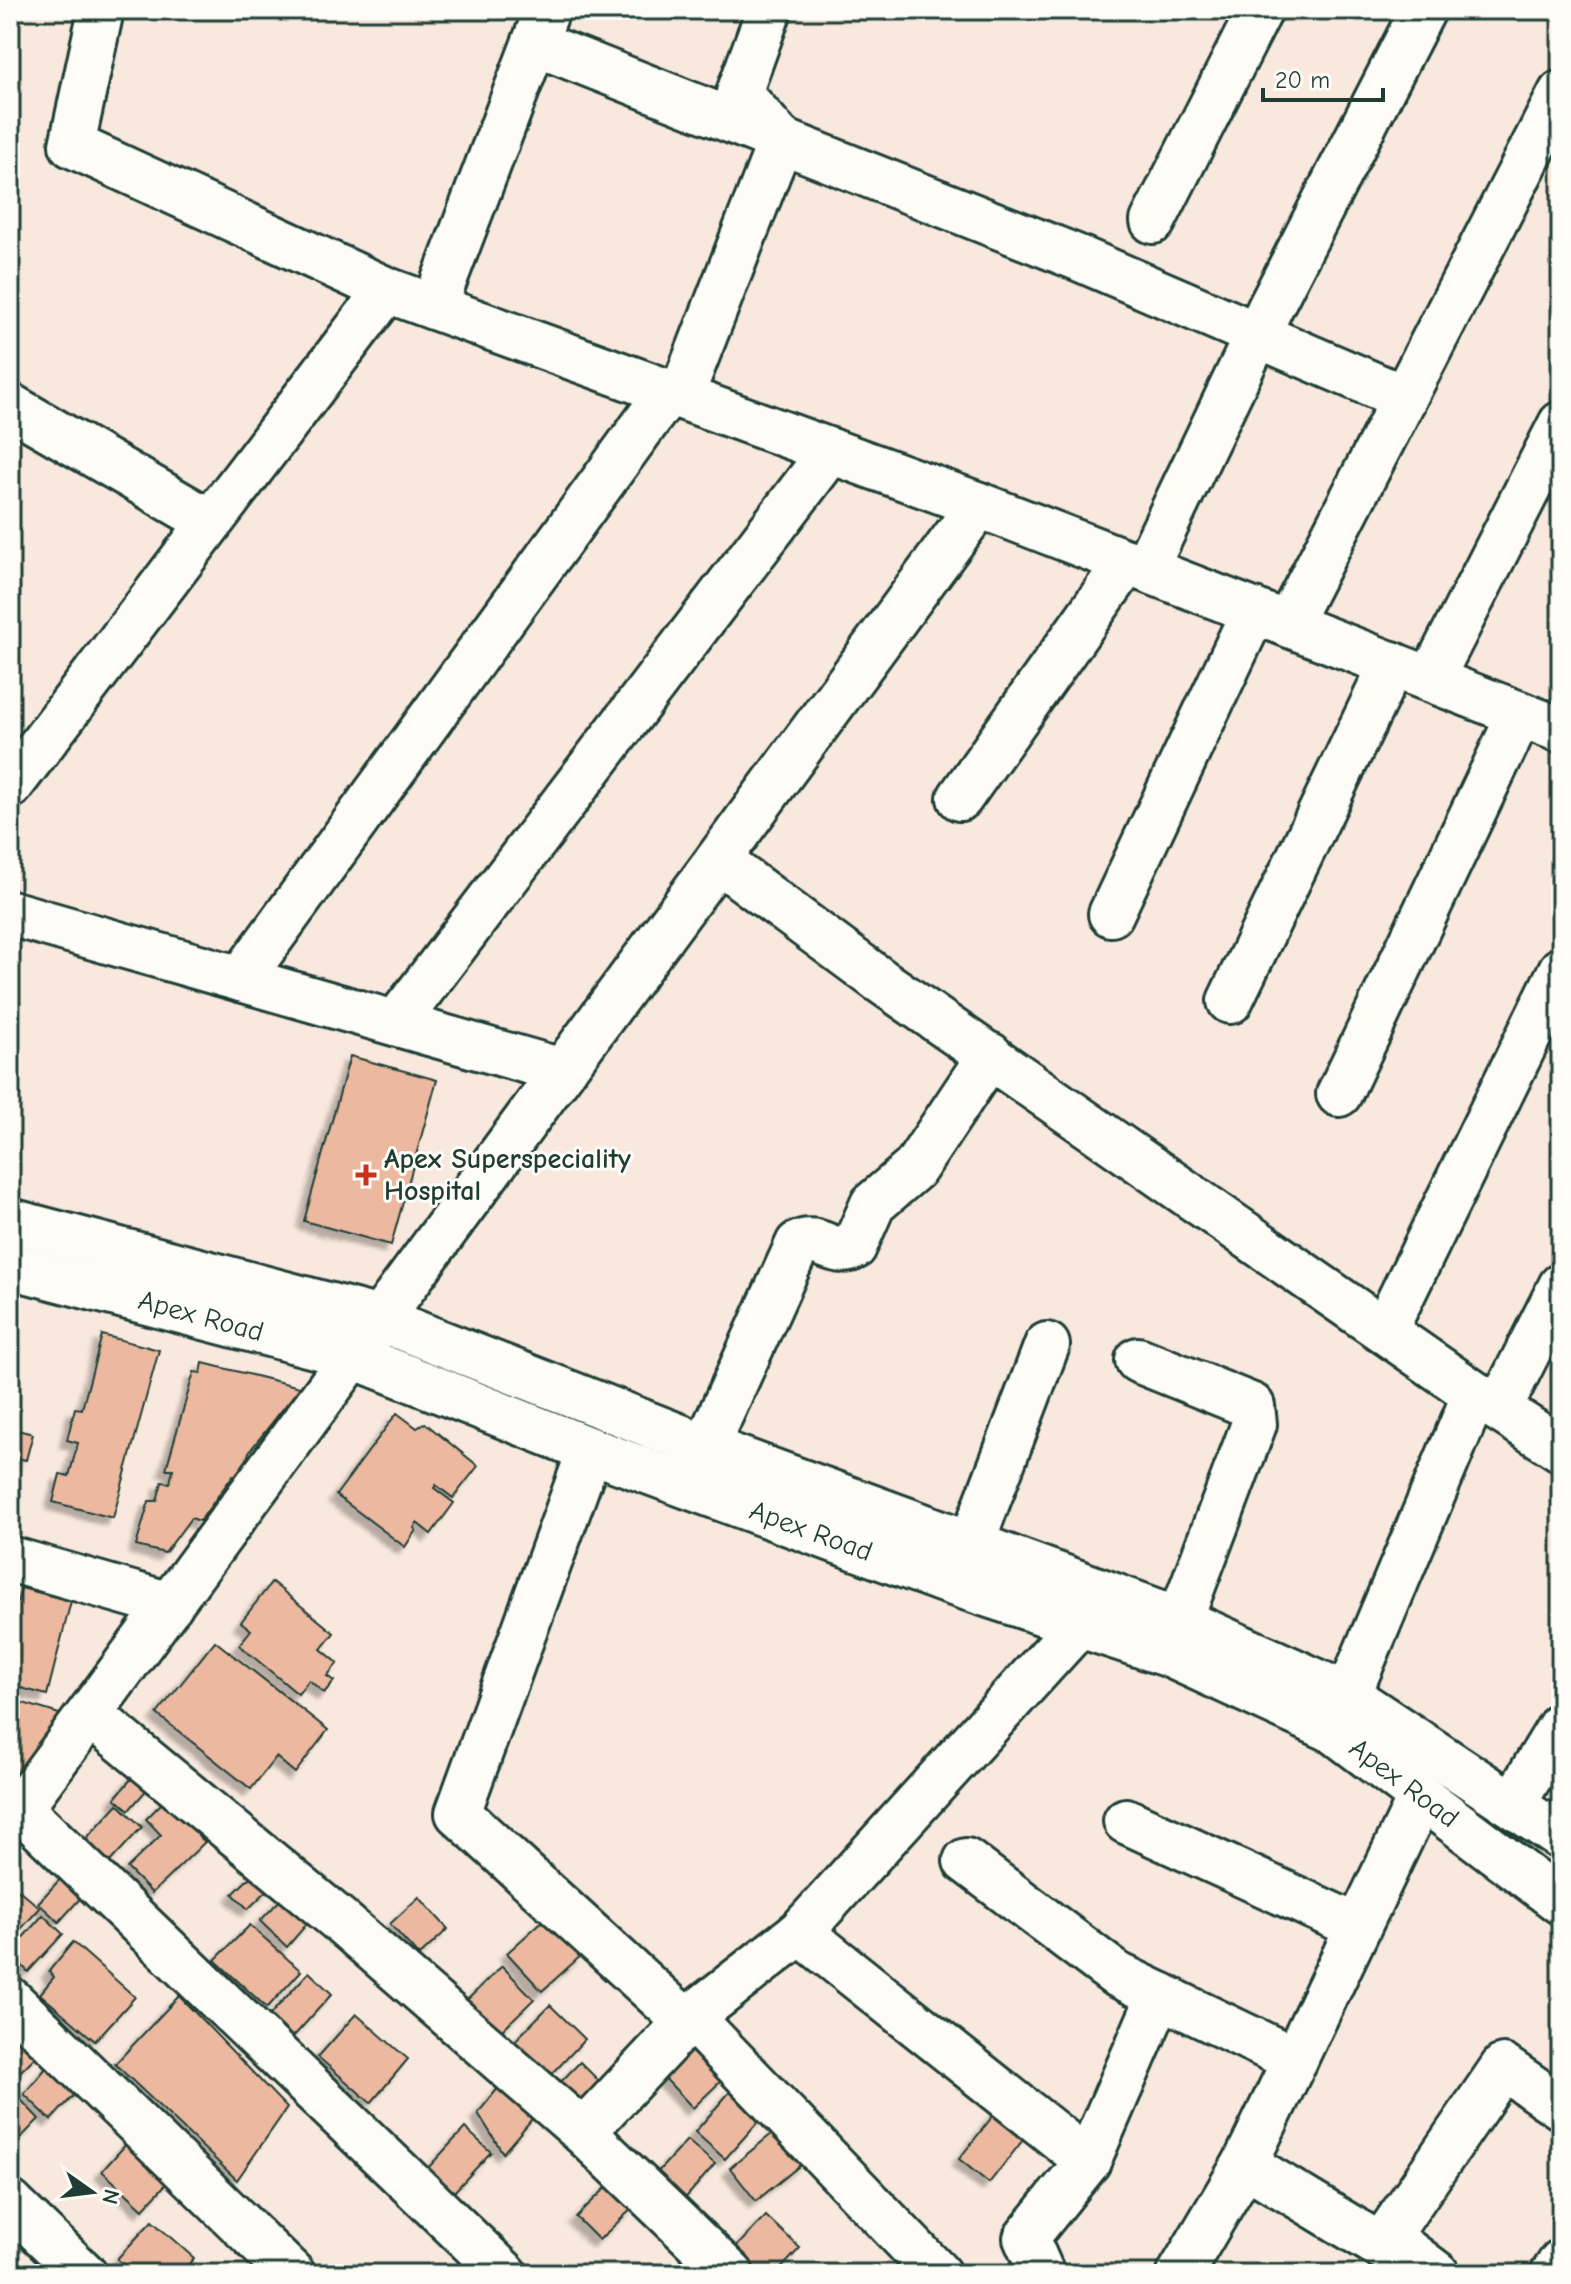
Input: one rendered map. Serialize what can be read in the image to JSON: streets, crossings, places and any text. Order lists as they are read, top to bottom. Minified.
{"streets":{"street":["Apex Road"]},"places":{"health":["Apex Superspeciality Hospital"]},"scale_bar":"20 m","north":"right"}
